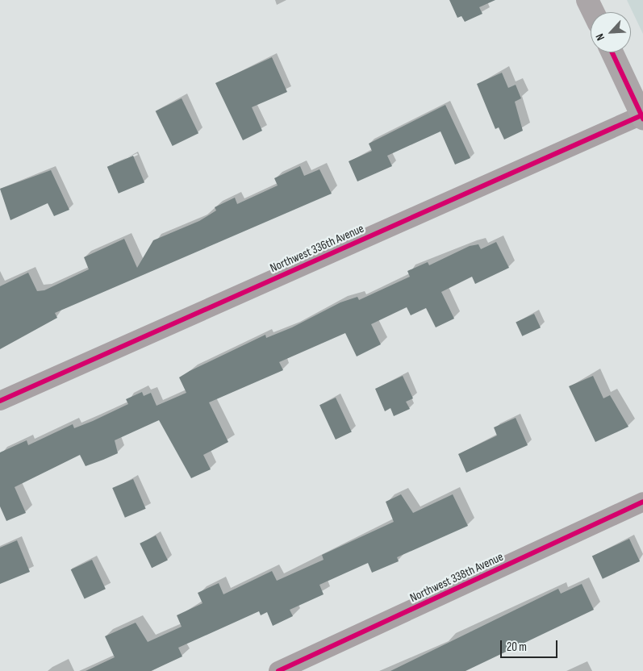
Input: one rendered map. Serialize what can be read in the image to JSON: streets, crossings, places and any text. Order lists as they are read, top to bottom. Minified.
{"streets":{"street":["Northwest 336th Avenue","Northwest 338th Avenue"]},"scale_bar":"20 m","north":"bottom left"}
